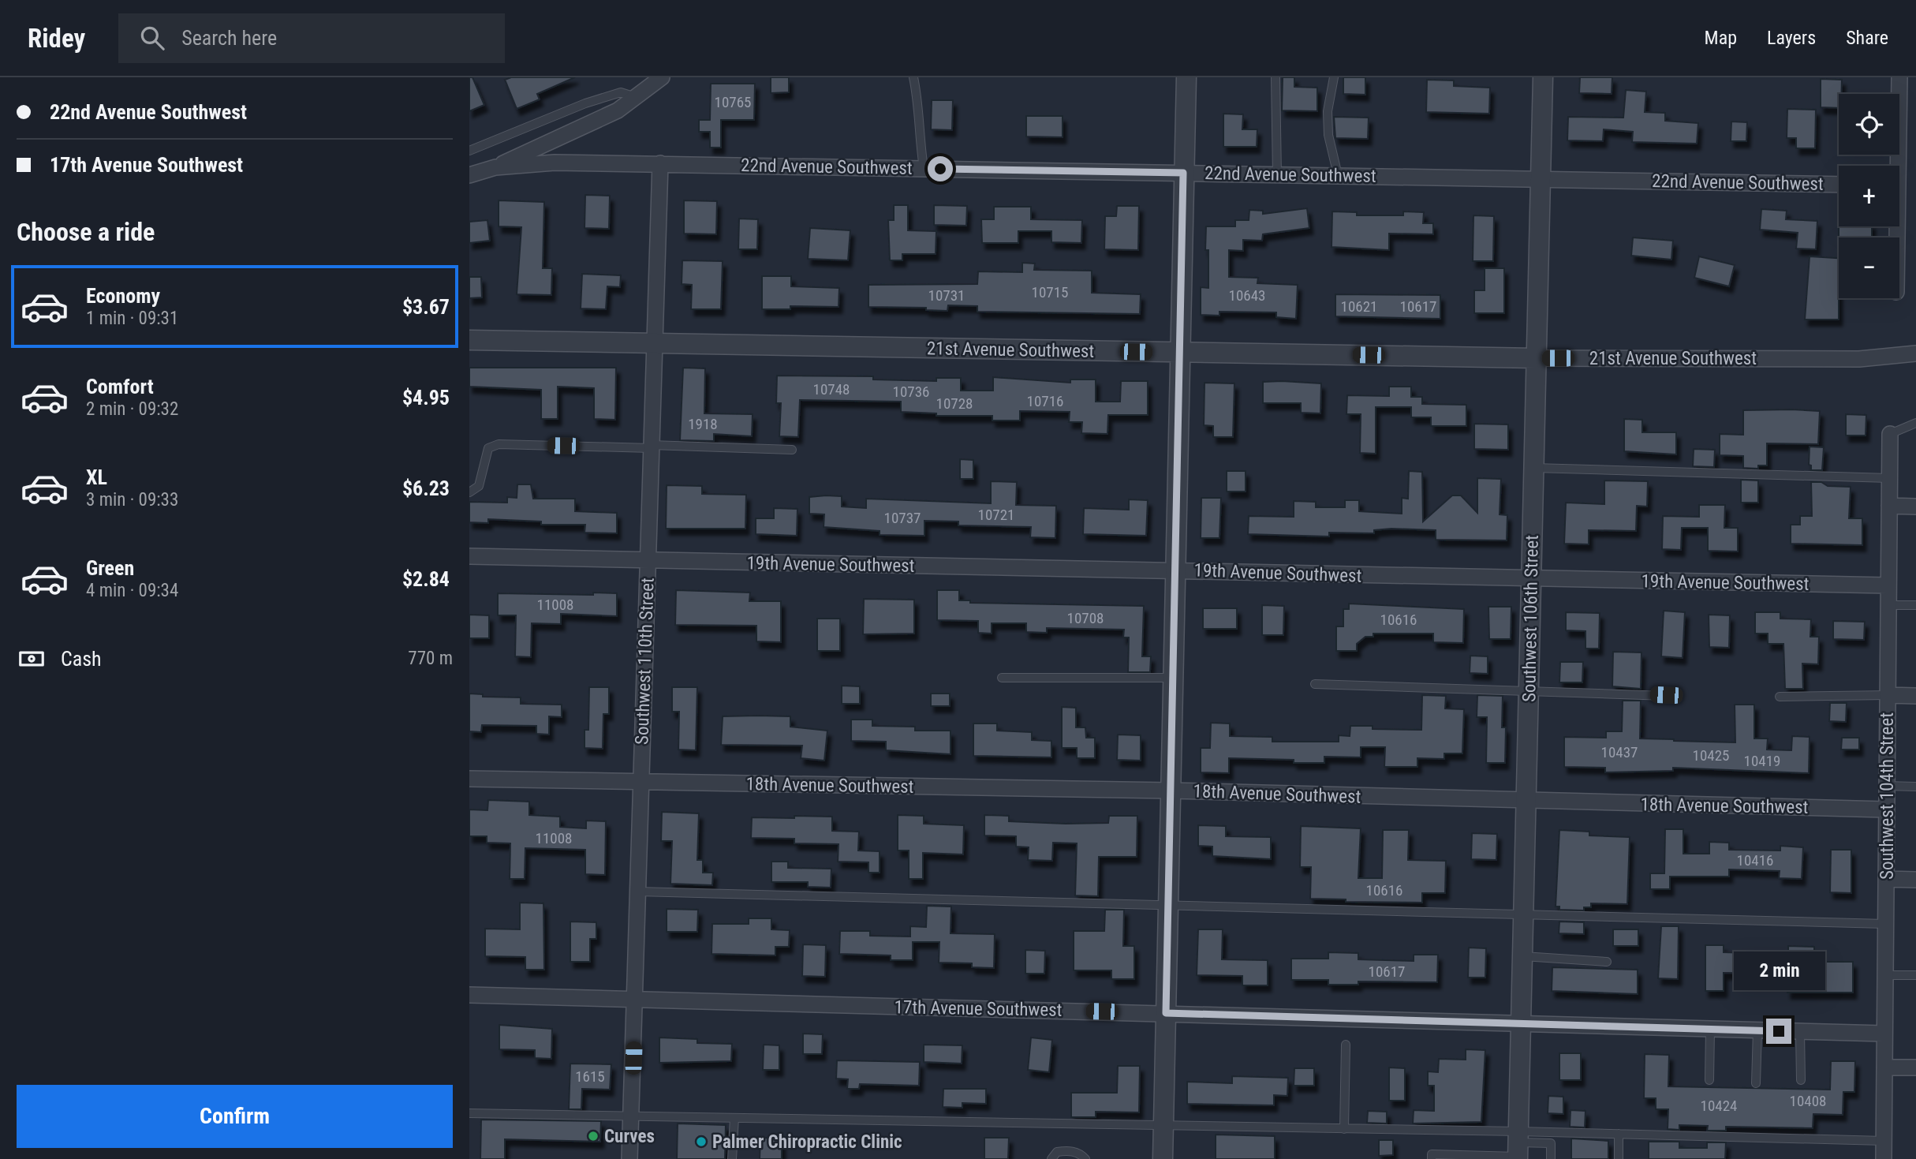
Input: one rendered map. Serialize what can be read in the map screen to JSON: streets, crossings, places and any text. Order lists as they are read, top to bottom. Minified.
{"streets":{"street":["22nd Avenue Southwest","21st Avenue Southwest","19th Avenue Southwest","Southwest 106th Street","Southwest 110th Street","18th Avenue Southwest","Southwest 104th Street","17th Avenue Southwest"]},"crossings":[["22nd Avenue Southwest","Southwest 106th Street"],["22nd Avenue Southwest","Southwest 110th Street"],["21st Avenue Southwest","Southwest 106th Street"],["21st Avenue Southwest","Southwest 110th Street"],["19th Avenue Southwest","Southwest 106th Street"],["19th Avenue Southwest","Southwest 110th Street"],["19th Avenue Southwest","Southwest 104th Street"],["Southwest 106th Street","18th Avenue Southwest"],["Southwest 106th Street","17th Avenue Southwest"],["Southwest 110th Street","18th Avenue Southwest"],["Southwest 110th Street","17th Avenue Southwest"],["18th Avenue Southwest","Southwest 104th Street"],["Southwest 104th Street","17th Avenue Southwest"]],"places":["Curves","Palmer Chiropractic Clinic"],"house_numbers":["10765","10715","10731","10643","10621","10617","10748","10736","10716","10728","1918","10721","10737","11008","10708","10616","10437","10425","10419","11008","10416","10616","10617","1615","10408","10424"],"page":{"header":"Ridey","search":"Search here","nav":["Map","Layers","Share"],"banner":["22nd Avenue Southwest","17th Avenue Southwest"],"map_buttons":["+","−"],"heading":"Choose a ride","list":[{"name":"Economy","note":"1 min · 09:31","value":"$3.67"},{"name":"Comfort","note":"2 min · 09:32","value":"$4.95"},{"name":"XL","note":"3 min · 09:33","value":"$6.23"},{"name":"Green","note":"4 min · 09:34","value":"$2.84"}],"pay":["Cash","770 m"],"bubble":"2 min","buttons":"Confirm"}}
